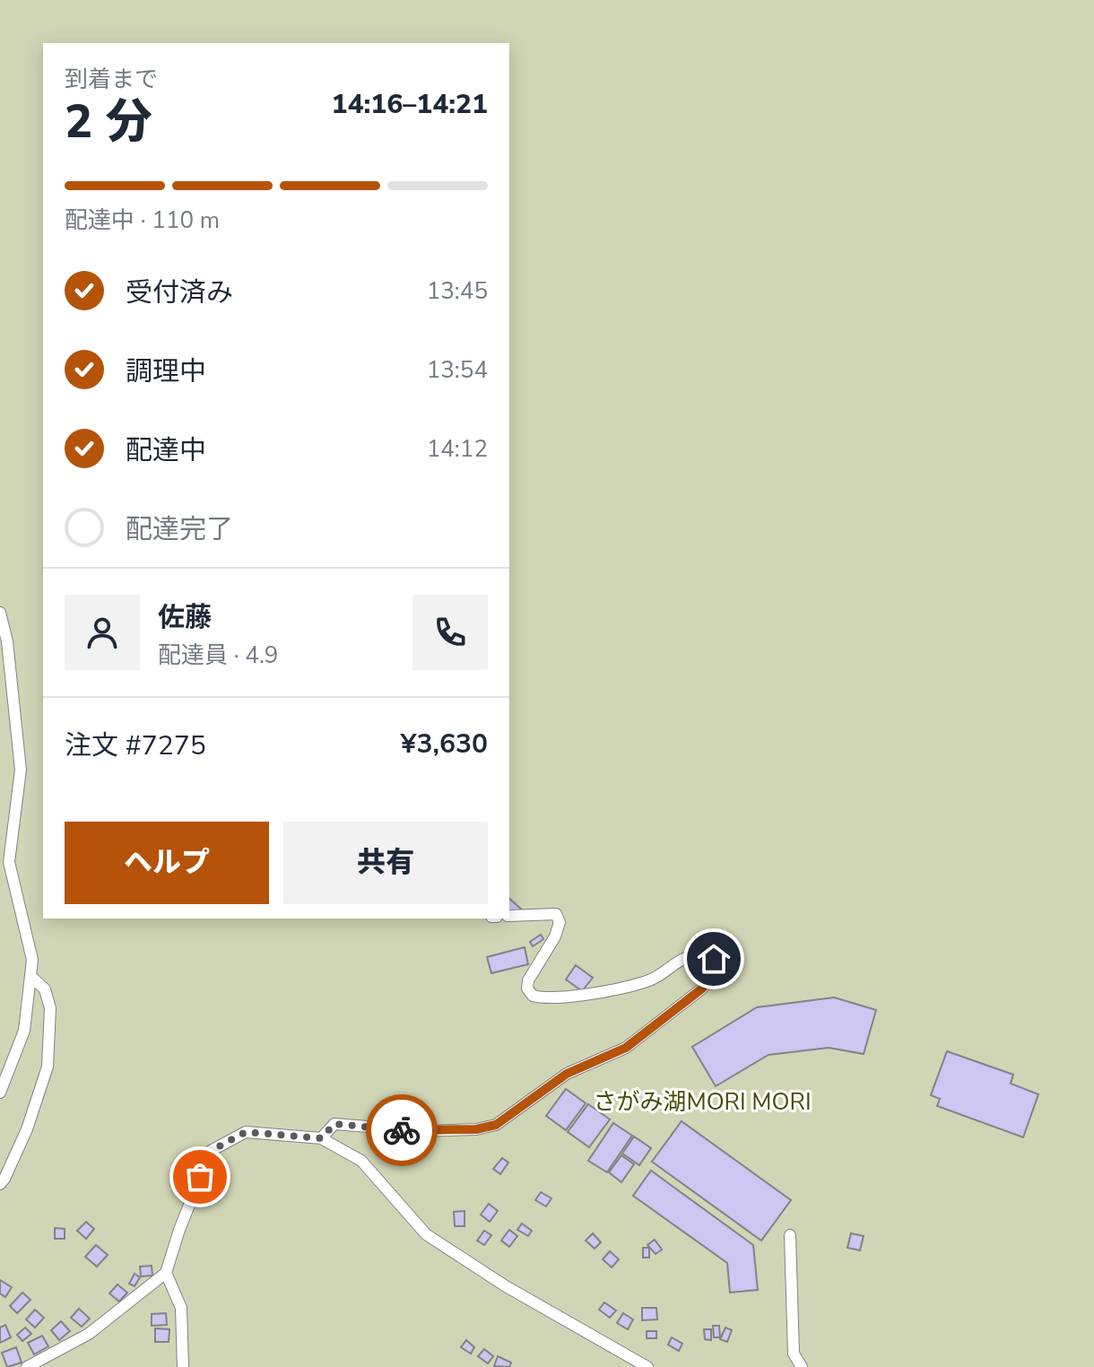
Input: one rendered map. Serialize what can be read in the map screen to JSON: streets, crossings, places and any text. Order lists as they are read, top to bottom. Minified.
{"parks":["さがみ湖MORI MORI"],"page":{"heading":["2 分","到着まで","14:16–14:21"],"panel":["佐藤","配達員 · 4.9","注文 #7275","¥3,630"],"bar":"配達中 · 110 m","list":[["受付済み","13:45"],["調理中","13:54"],["配達中","14:12"],"配達完了"],"buttons":["ヘルプ","共有"]}}
